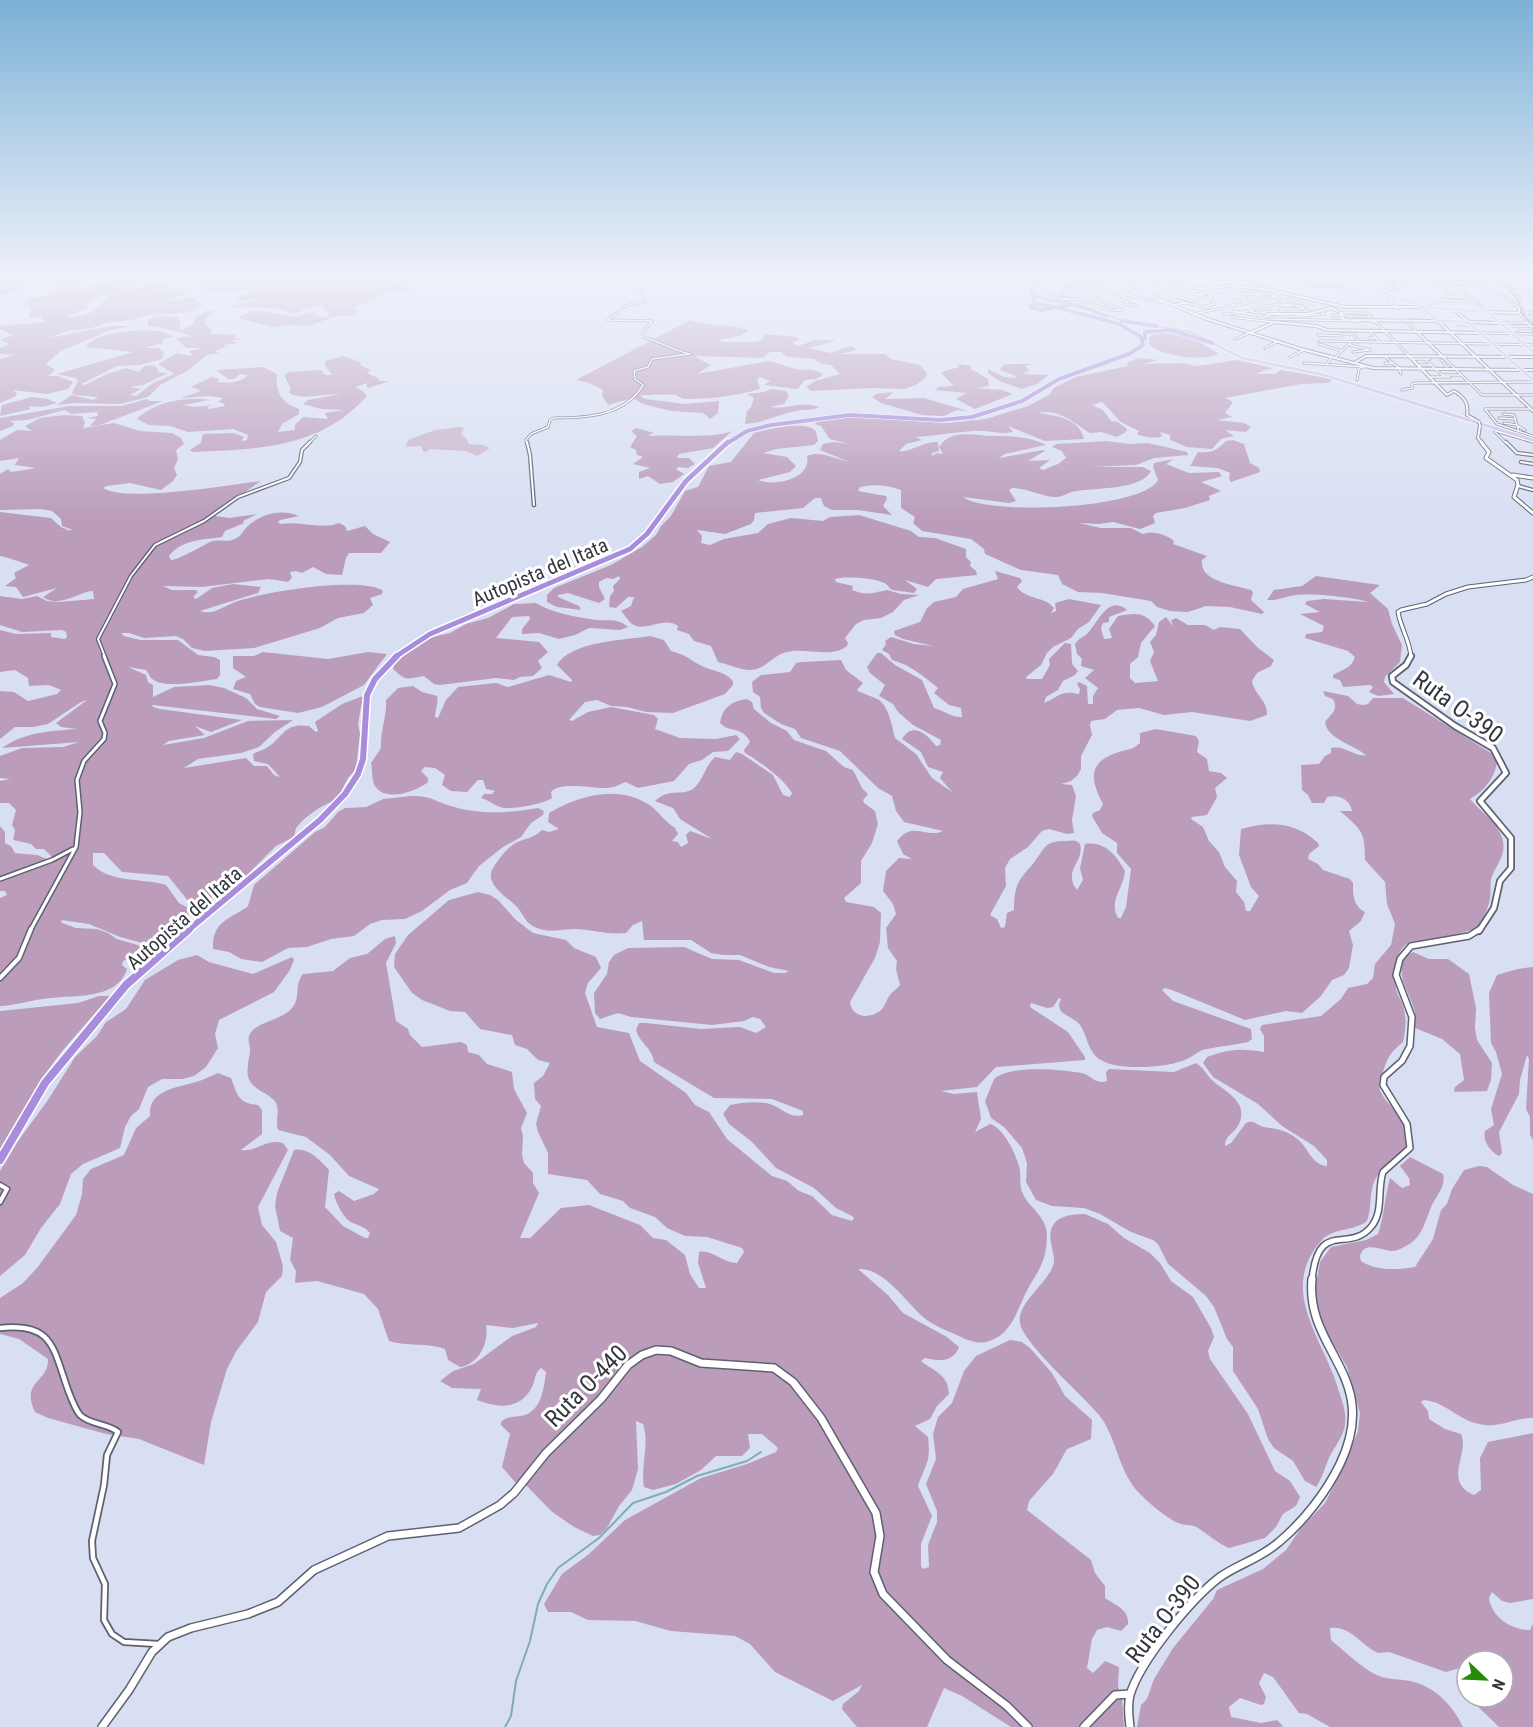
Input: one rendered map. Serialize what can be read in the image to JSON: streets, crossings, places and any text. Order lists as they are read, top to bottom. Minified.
{"streets":{"highway":["Autopista del Itata"],"street":["Ruta O-390","Ruta O-440"]},"north":"bottom right"}
